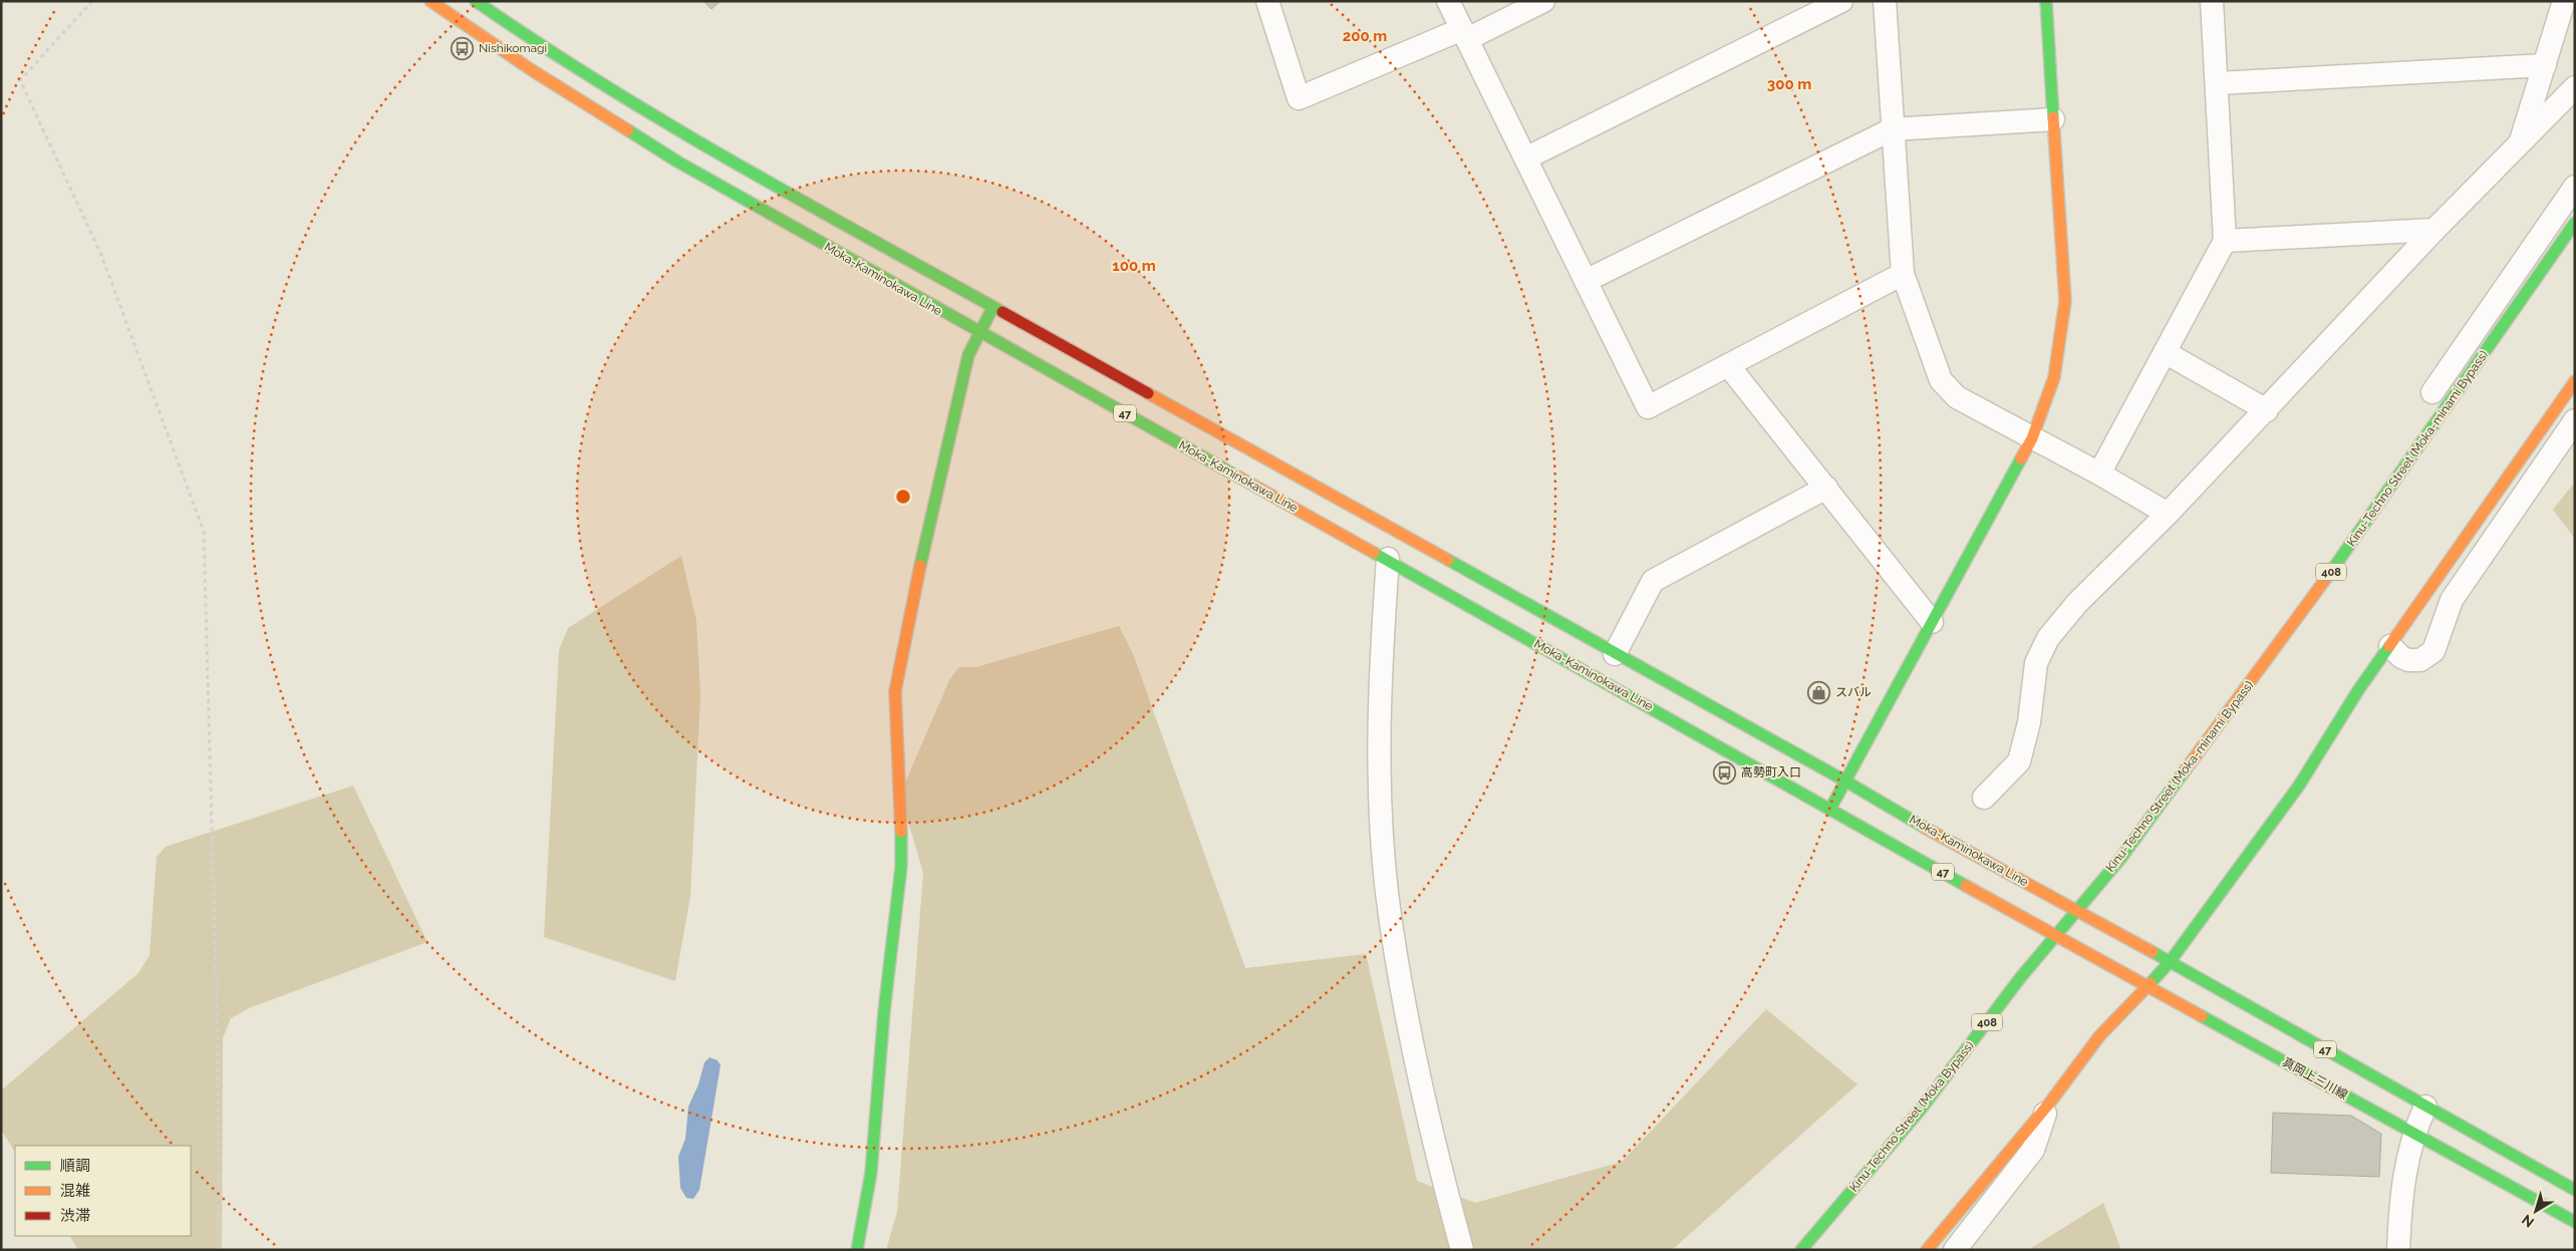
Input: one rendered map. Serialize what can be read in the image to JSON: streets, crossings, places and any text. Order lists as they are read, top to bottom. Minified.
{"streets":{"main road":["Moka-Kaminokawa Line","47","Kinu-Techno Street (Moka-minami Bypass)","408","真岡上三川線","Kinu-Techno Street (Moka Bypass)"]},"crossings":[["Moka-Kaminokawa Line","47"],["Moka-Kaminokawa Line","Kinu-Techno Street (Moka-minami Bypass)"],["Moka-Kaminokawa Line","真岡上三川線"],["Moka-Kaminokawa Line","Kinu-Techno Street (Moka Bypass)"],["47","Kinu-Techno Street (Moka-minami Bypass)"],["47","Kinu-Techno Street (Moka Bypass)"],["Kinu-Techno Street (Moka-minami Bypass)","Kinu-Techno Street (Moka Bypass)"],["真岡上三川線","Kinu-Techno Street (Moka Bypass)"]],"places":{"bus stop":["Nishikomagi","高勢町入口"],"shop":["スバル"]},"legend":["順調","混雑","渋滞"],"north":"bottom left","rings":["200 m","300 m","100 m"]}
